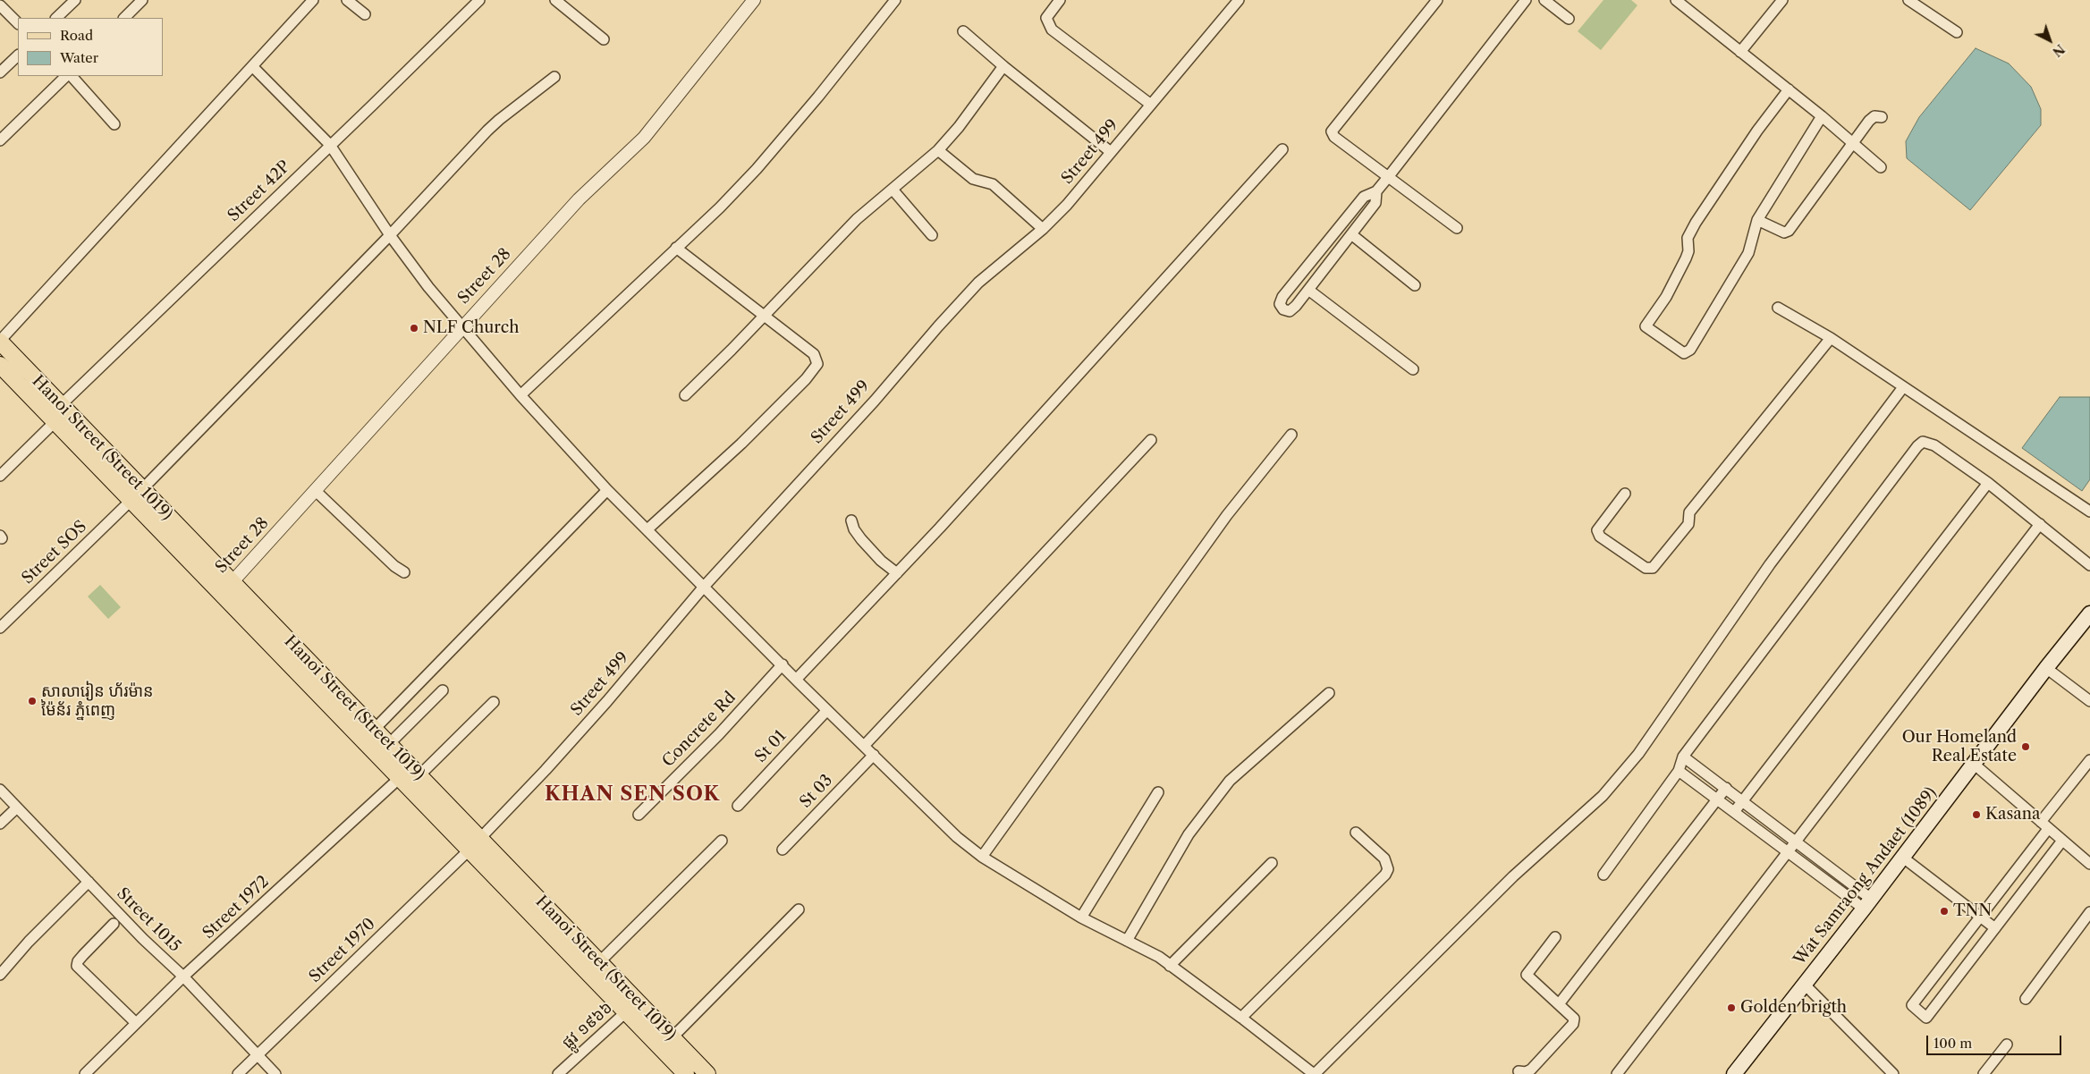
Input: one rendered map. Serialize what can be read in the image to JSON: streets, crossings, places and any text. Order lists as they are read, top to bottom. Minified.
{"streets":{"main road":["Hanoi Street (Street 1019)","Wat Samraong Andaet (1089)"],"street":["Street 499","Street 42P","Street 28","Street SOS","Concrete Rd","St 01","St 03","Street 1972","Street 1015","Street 1970","ផ្លូវ ១៩៦៦"]},"crossings":[["Street 499","Hanoi Street (Street 1019)"],["Street 499","Street 1970"],["Street 42P","Hanoi Street (Street 1019)"],["Street 28","Hanoi Street (Street 1019)"],["Hanoi Street (Street 1019)","Street SOS"],["Hanoi Street (Street 1019)","Street 1972"],["Hanoi Street (Street 1019)","Street 1970"],["Hanoi Street (Street 1019)","ផ្លូវ ១៩៦៦"],["Street 1972","Street 1015"],["Street 1015","Street 1970"]],"districts":["KHAN SEN SOK"],"places":["NLF Church","សាលារៀន ហ័រម៉ាន ម៉ៃន័រ ភ្នំពេញ","Our Homeland Real Estate","Kasana","TNN","Golden brigth"],"legend":["Road","Water"],"scale_bar":"100 m","north":"bottom right"}
